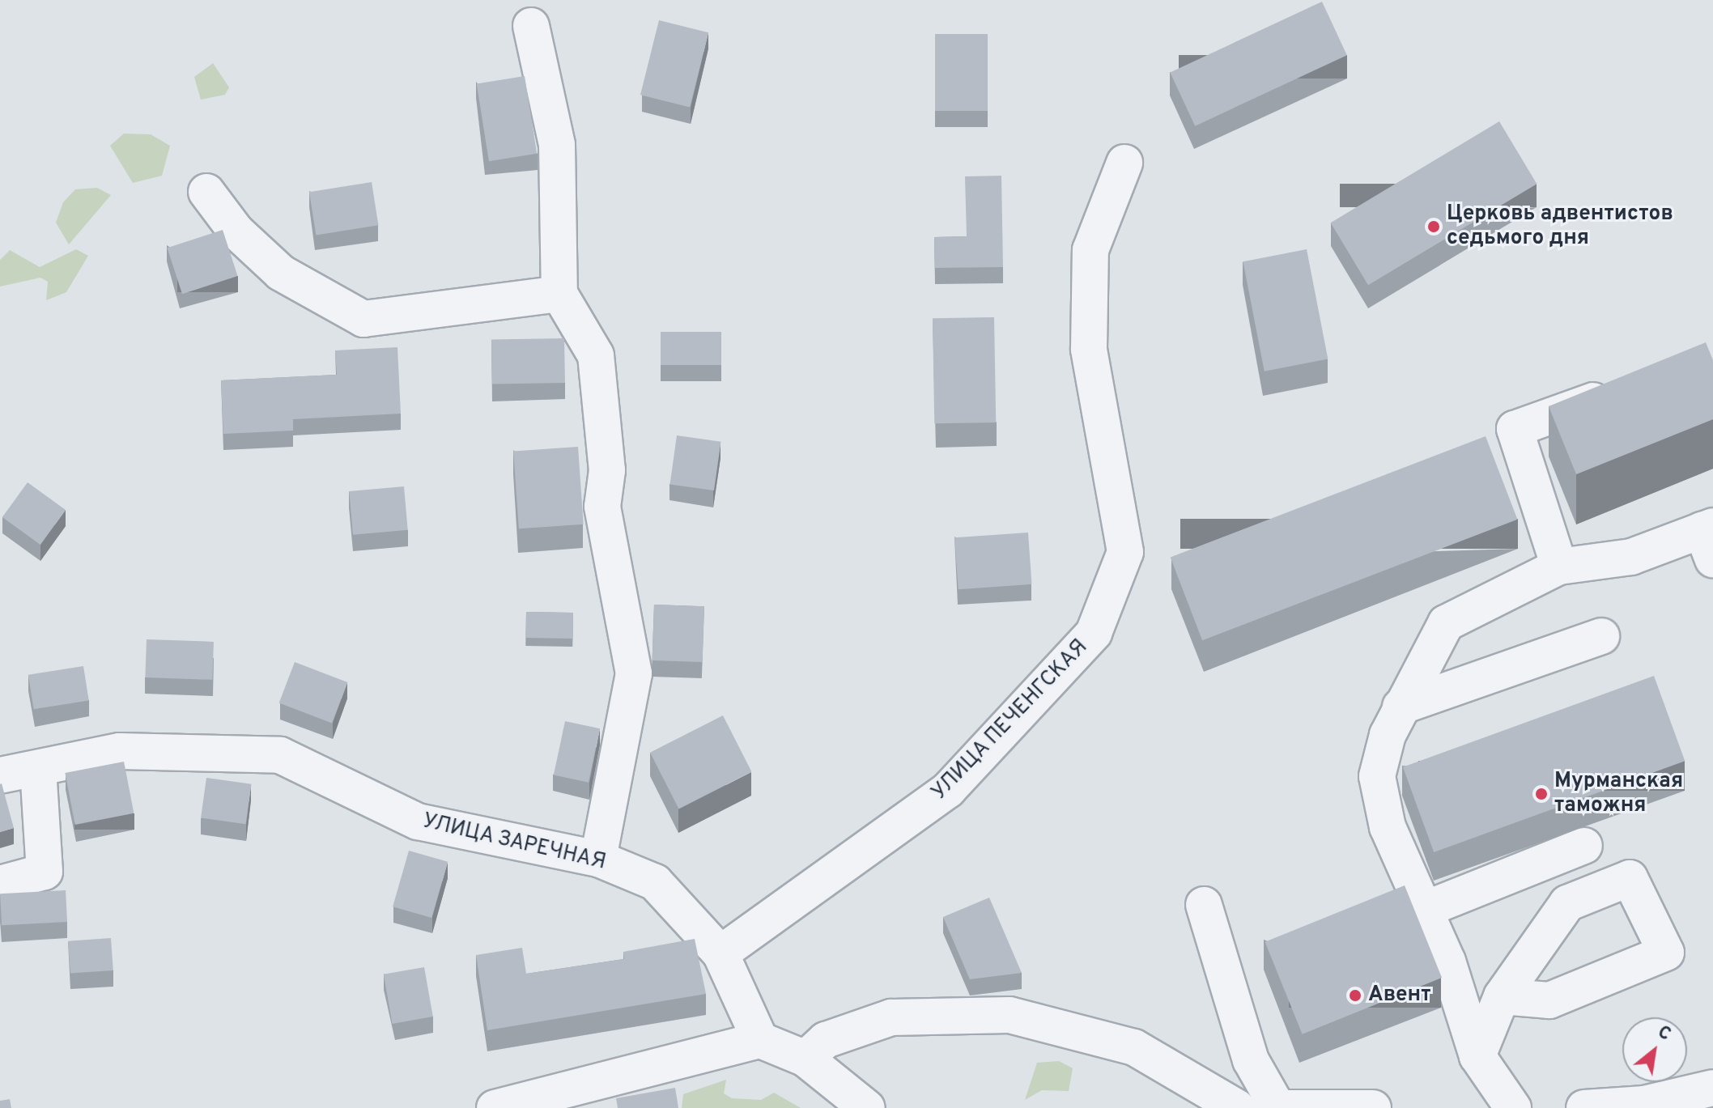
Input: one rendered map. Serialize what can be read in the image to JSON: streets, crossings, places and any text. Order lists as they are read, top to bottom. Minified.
{"streets":{"street":["УЛИЦА ПЕЧЕНГСКАЯ","УЛИЦА ЗАРЕЧНАЯ"]},"crossings":[["УЛИЦА ПЕЧЕНГСКАЯ","УЛИЦА ЗАРЕЧНАЯ"]],"places":["Церковь адвентистов седьмого дня","Мурманская таможня","Авент"],"north":"top right"}
